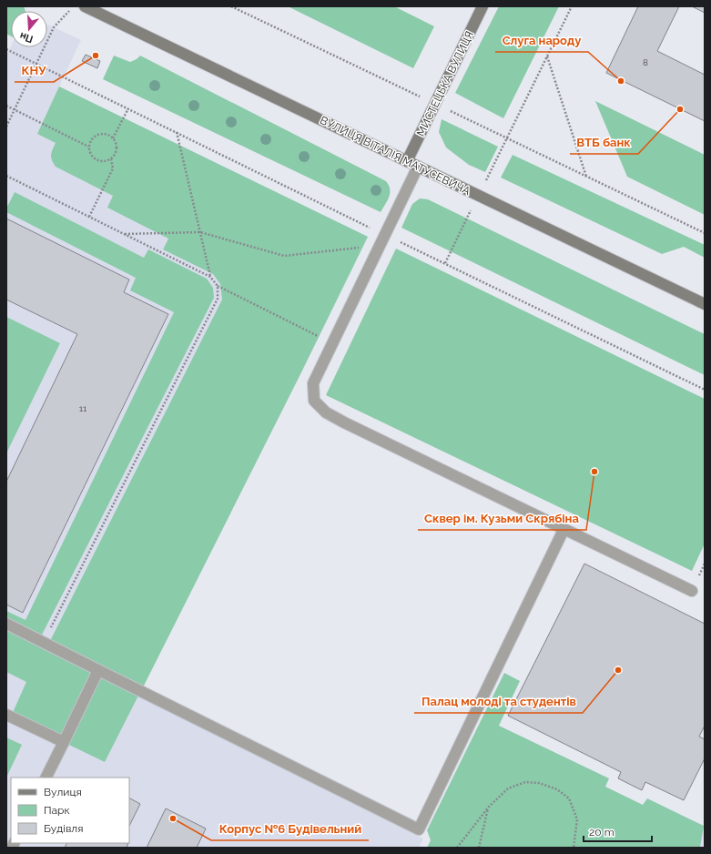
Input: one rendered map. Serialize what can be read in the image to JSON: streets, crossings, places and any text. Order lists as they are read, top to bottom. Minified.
{"streets":{"street":["МИСТЕЦЬКА ВУЛИЦЯ","ВУЛИЦЯ ВІТАЛІЯ МАТУСЕВИЧА"]},"crossings":[["МИСТЕЦЬКА ВУЛИЦЯ","ВУЛИЦЯ ВІТАЛІЯ МАТУСЕВИЧА"]],"places":["КНУ","Слуга народу","ВТБ банк","Сквер ім. Кузьми Скрябіна","Палац молоді та студентів","Корпус №6 Будівельний"],"house_numbers":["8","11"],"legend":["Вулиця","Парк","Будівля"],"scale_bar":"20 m","north":"bottom"}
